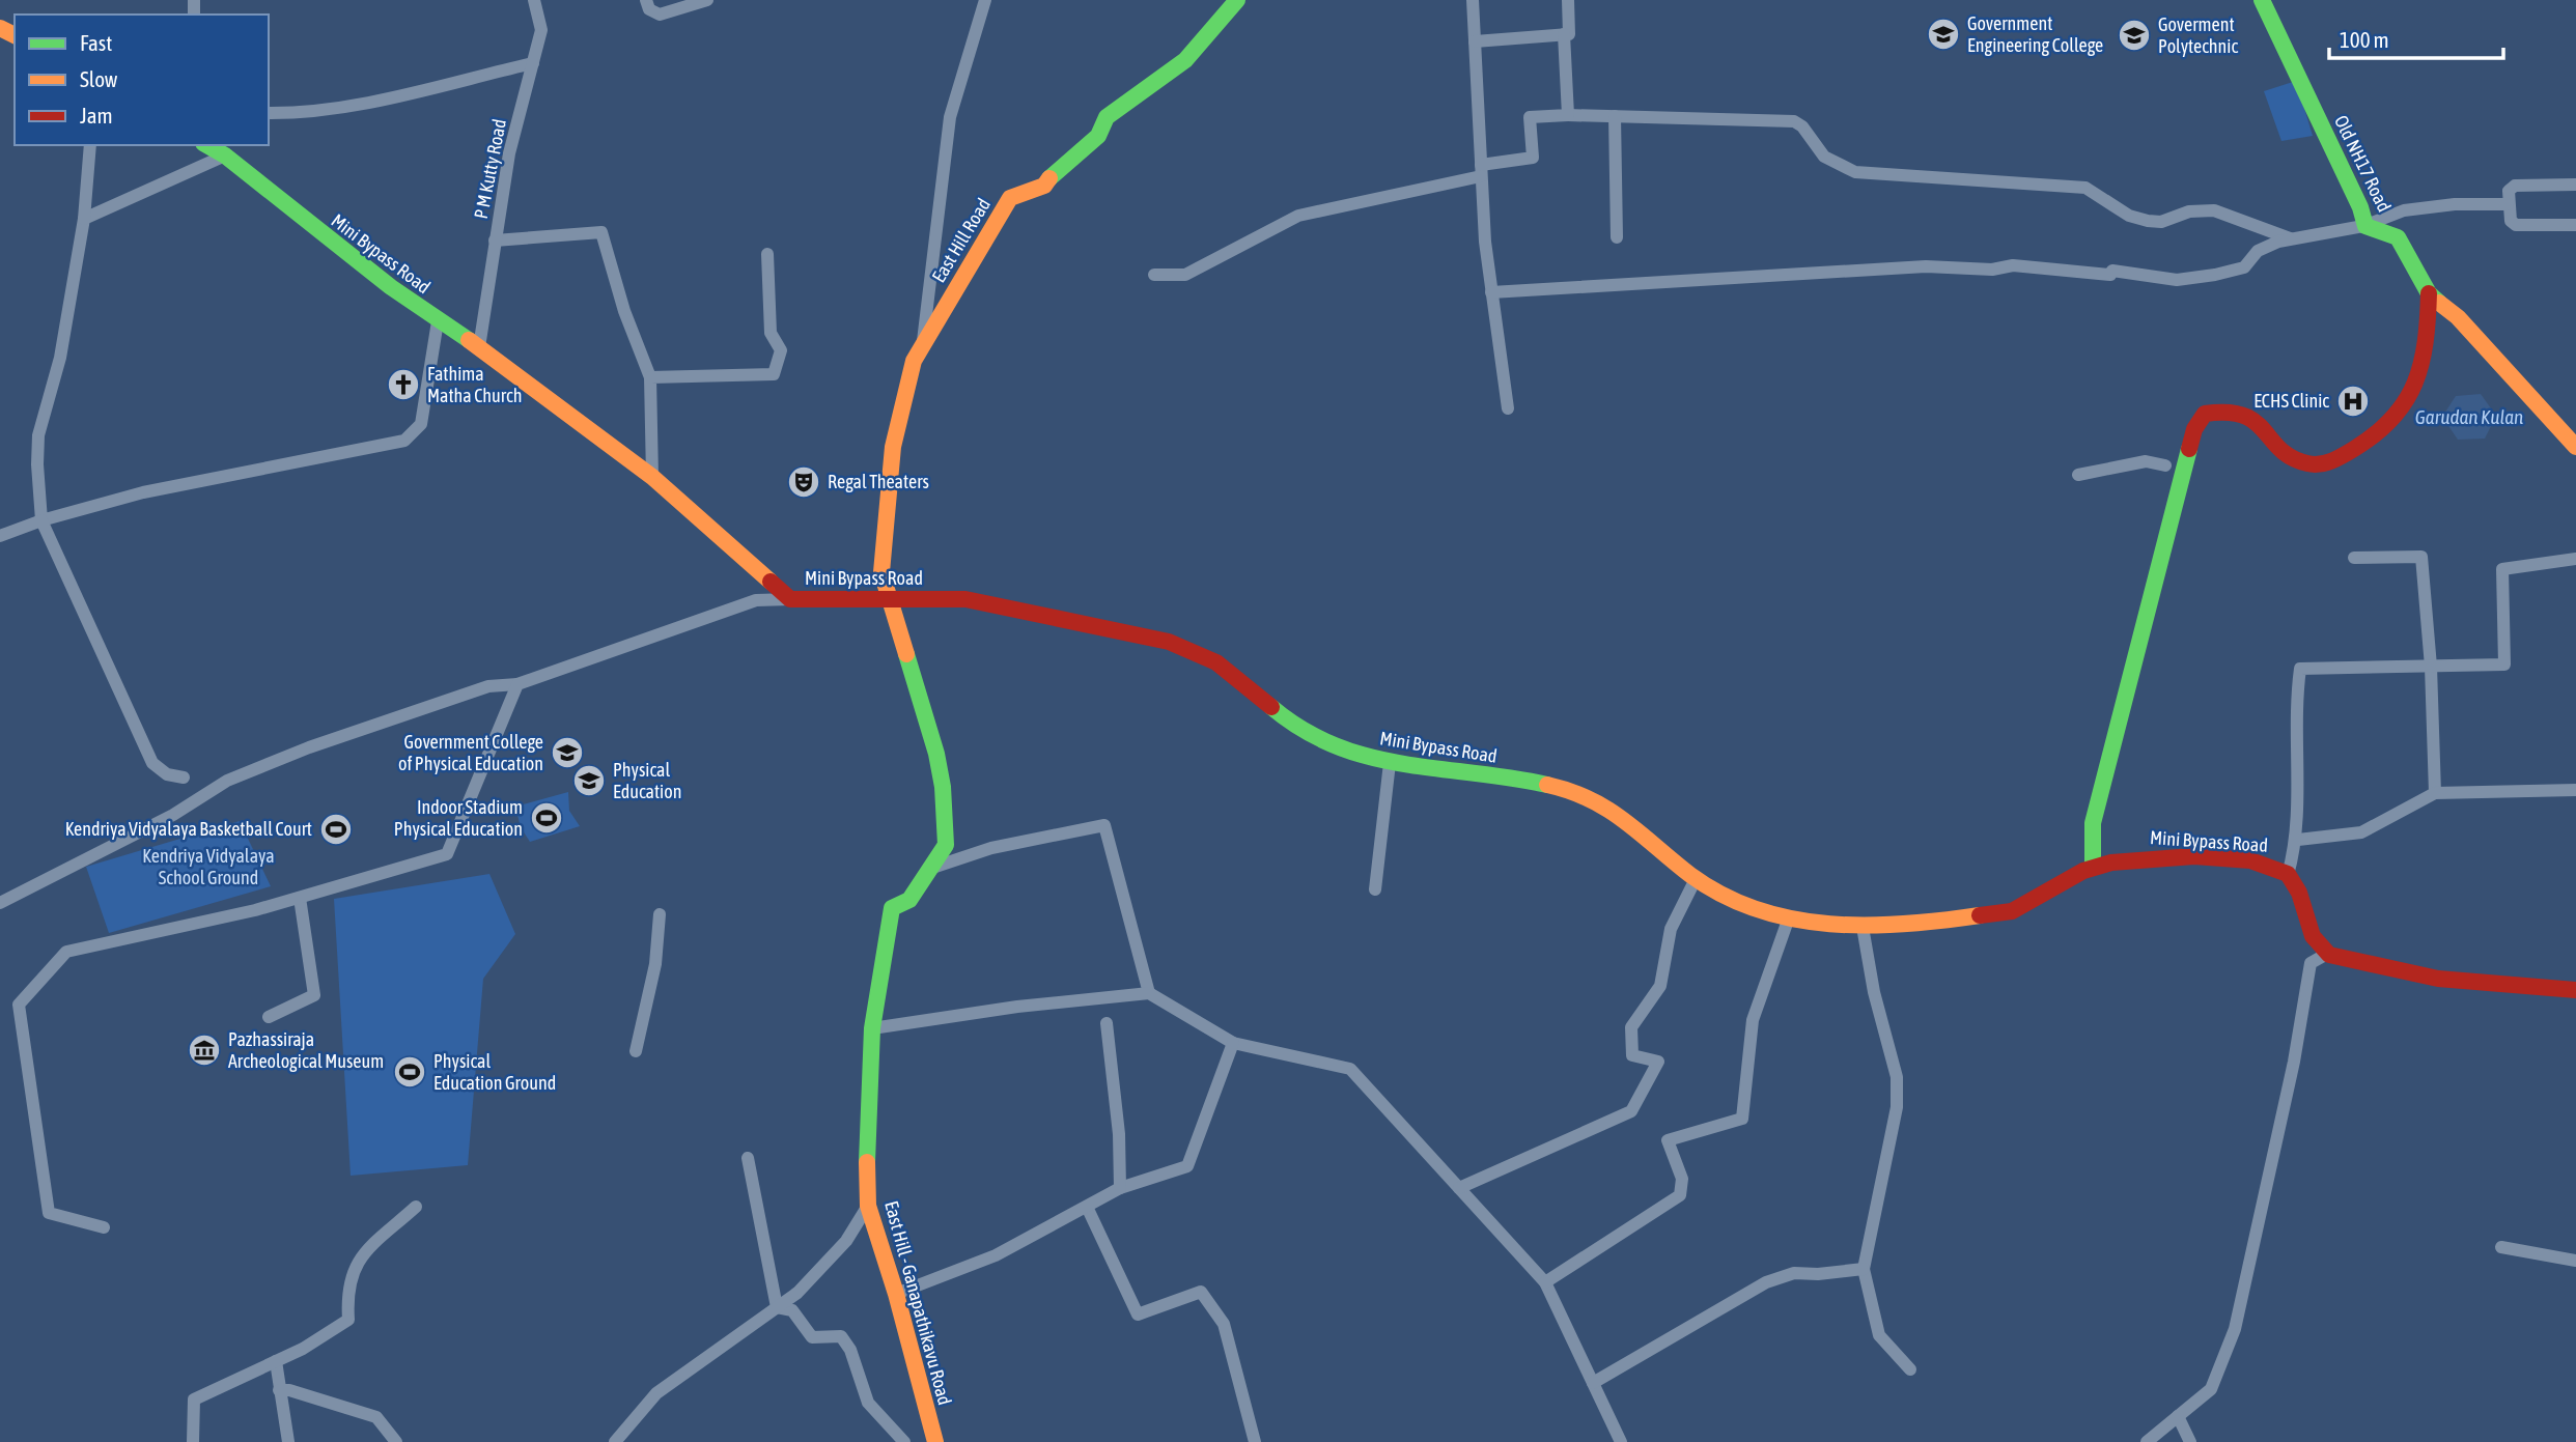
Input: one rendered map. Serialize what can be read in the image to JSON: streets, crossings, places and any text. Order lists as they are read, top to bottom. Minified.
{"streets":{"main road":["Old NH17 Road","East Hill Road","Mini Bypass Road","East Hill - Ganapathikavu Road"],"street":["P M Kutty Road"]},"crossings":[["P M Kutty Road","Mini Bypass Road"],["East Hill Road","Mini Bypass Road"],["East Hill Road","East Hill - Ganapathikavu Road"],["Mini Bypass Road","East Hill - Ganapathikavu Road"]],"water":["Garudan Kulan"],"parks":["Kendriya Vidyalaya School Ground"],"places":{"school or university":["Government Engineering College","Goverment Polytechnic","Government College of Physical Education","Physical Education"],"church":["Fathima Matha Church"],"hospital":["ECHS Clinic"],"theatre":["Regal Theaters"],"sports":["Indoor Stadium Physical Education","Kendriya Vidyalaya Basketball Court","Physical Education Ground"],"museum":["Pazhassiraja Archeological Museum"]},"legend":["Fast","Slow","Jam"],"scale_bar":"100 m"}
